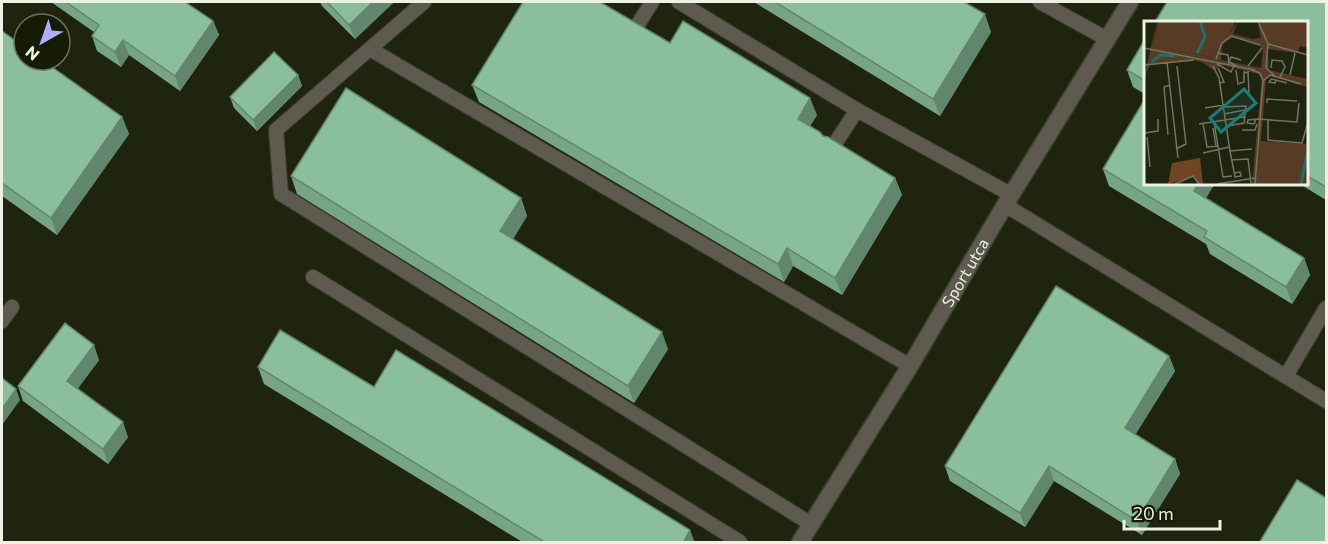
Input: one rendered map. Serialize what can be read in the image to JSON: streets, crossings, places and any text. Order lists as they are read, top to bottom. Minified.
{"streets":{"street":["Sport utca"]},"scale_bar":"20 m","north":"bottom left"}
